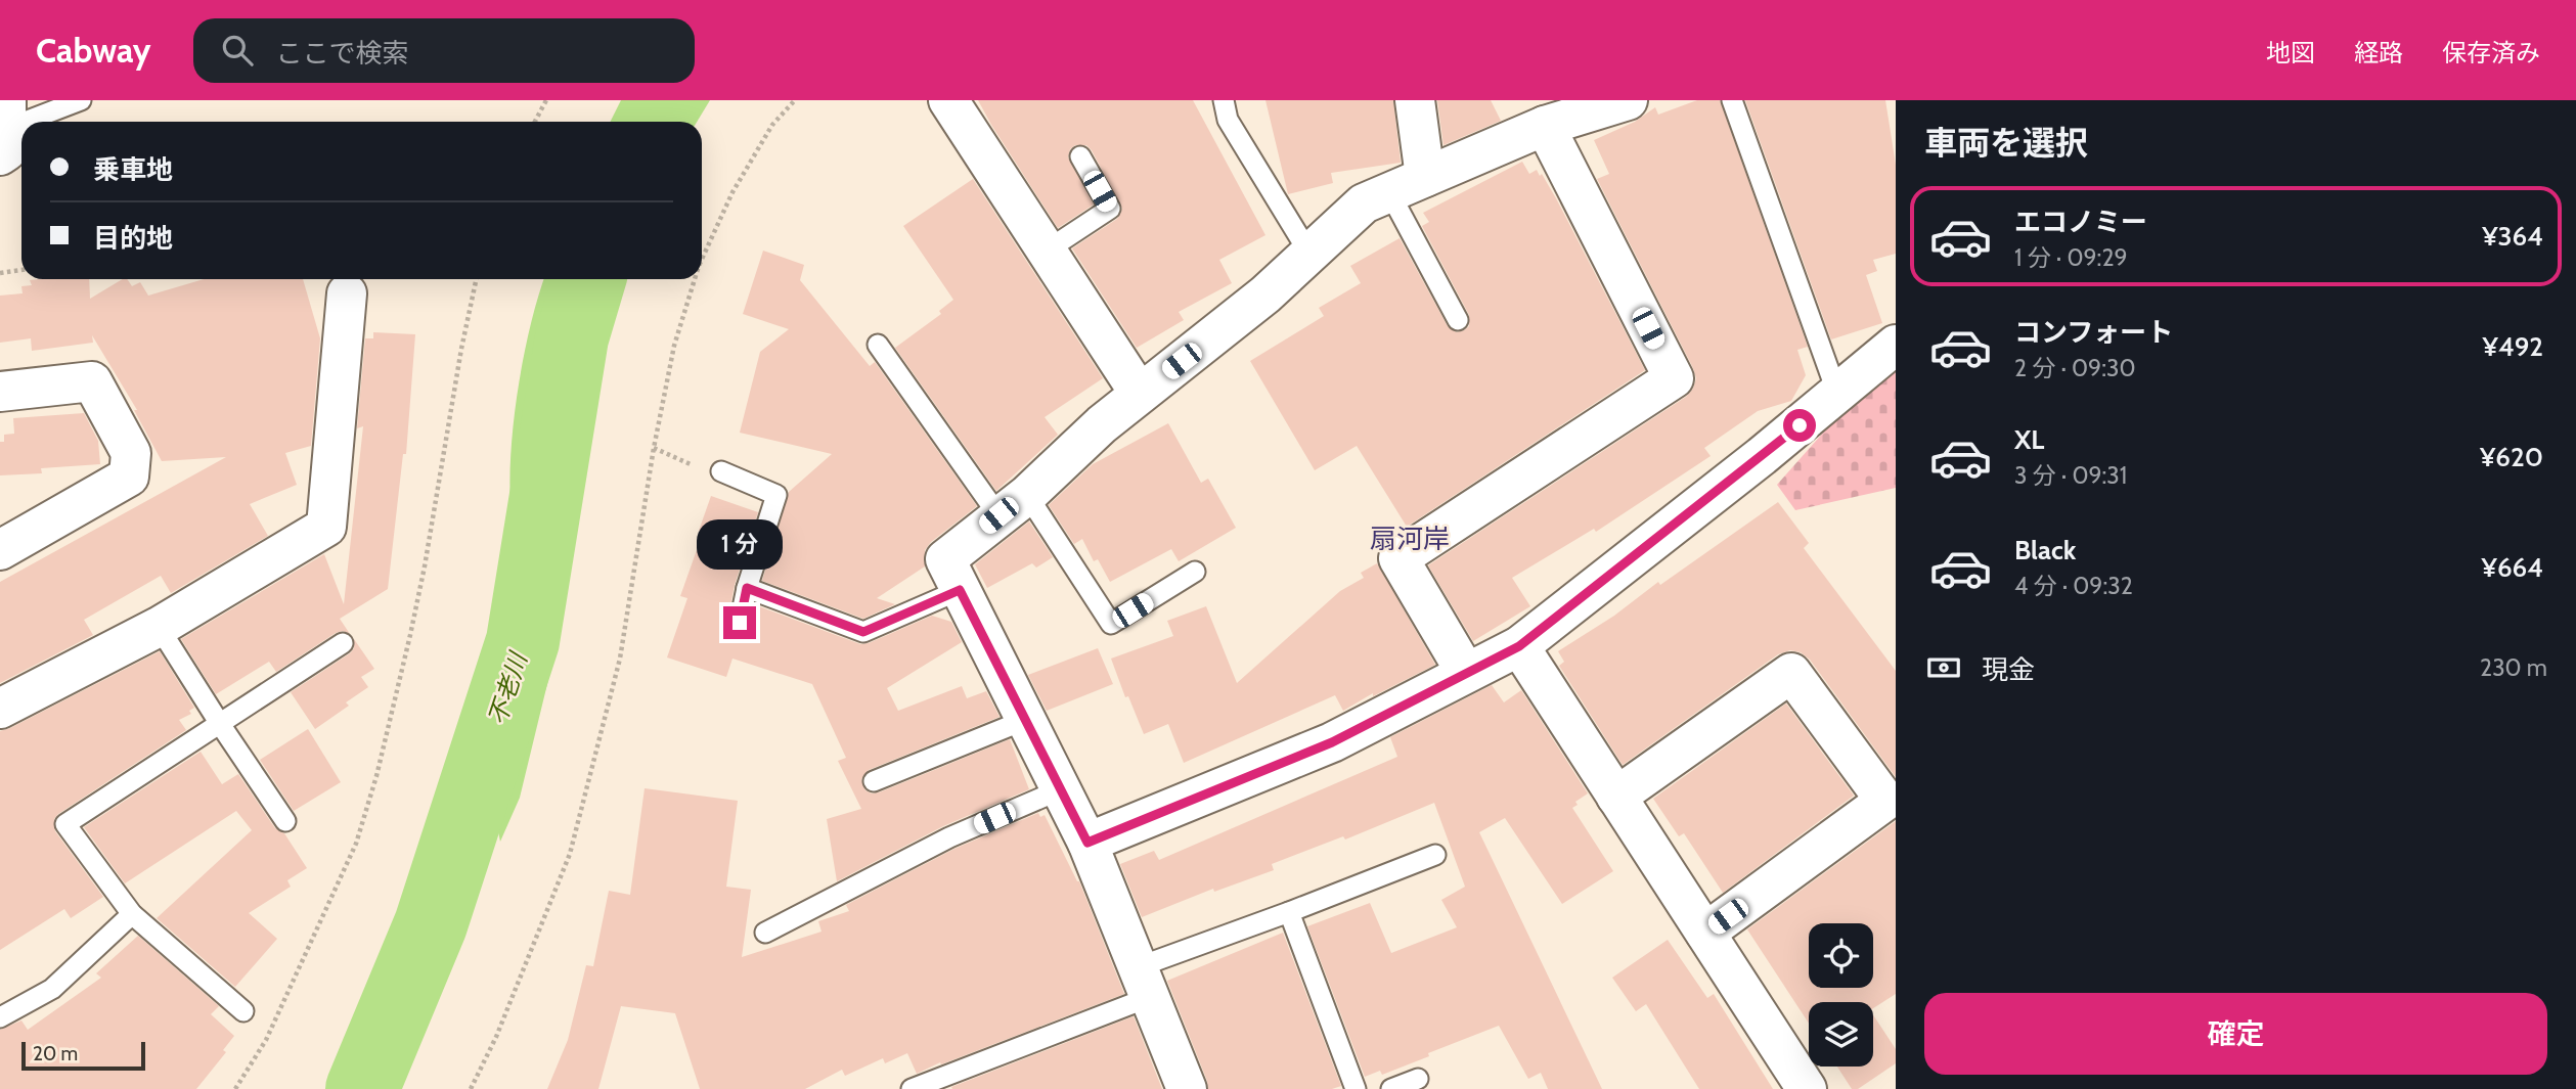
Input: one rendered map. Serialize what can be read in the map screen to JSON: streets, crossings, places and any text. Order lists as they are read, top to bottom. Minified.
{"districts":["扇河岸"],"water":["不老川"],"scale_bar":"20 m","page":{"header":"Cabway","search":"ここで検索","nav":["地図","経路","保存済み"],"heading":"車両を選択","banner":["乗車地","目的地"],"list":[{"name":"エコノミー","note":"1 分 · 09:29","value":"¥364"},{"name":"コンフォート","note":"2 分 · 09:30","value":"¥492"},{"name":"XL","note":"3 分 · 09:31","value":"¥620"},{"name":"Black","note":"4 分 · 09:32","value":"¥664"}],"bubble":"1 分","pay":["現金","230 m"],"buttons":"確定","scale":"20 m"}}
